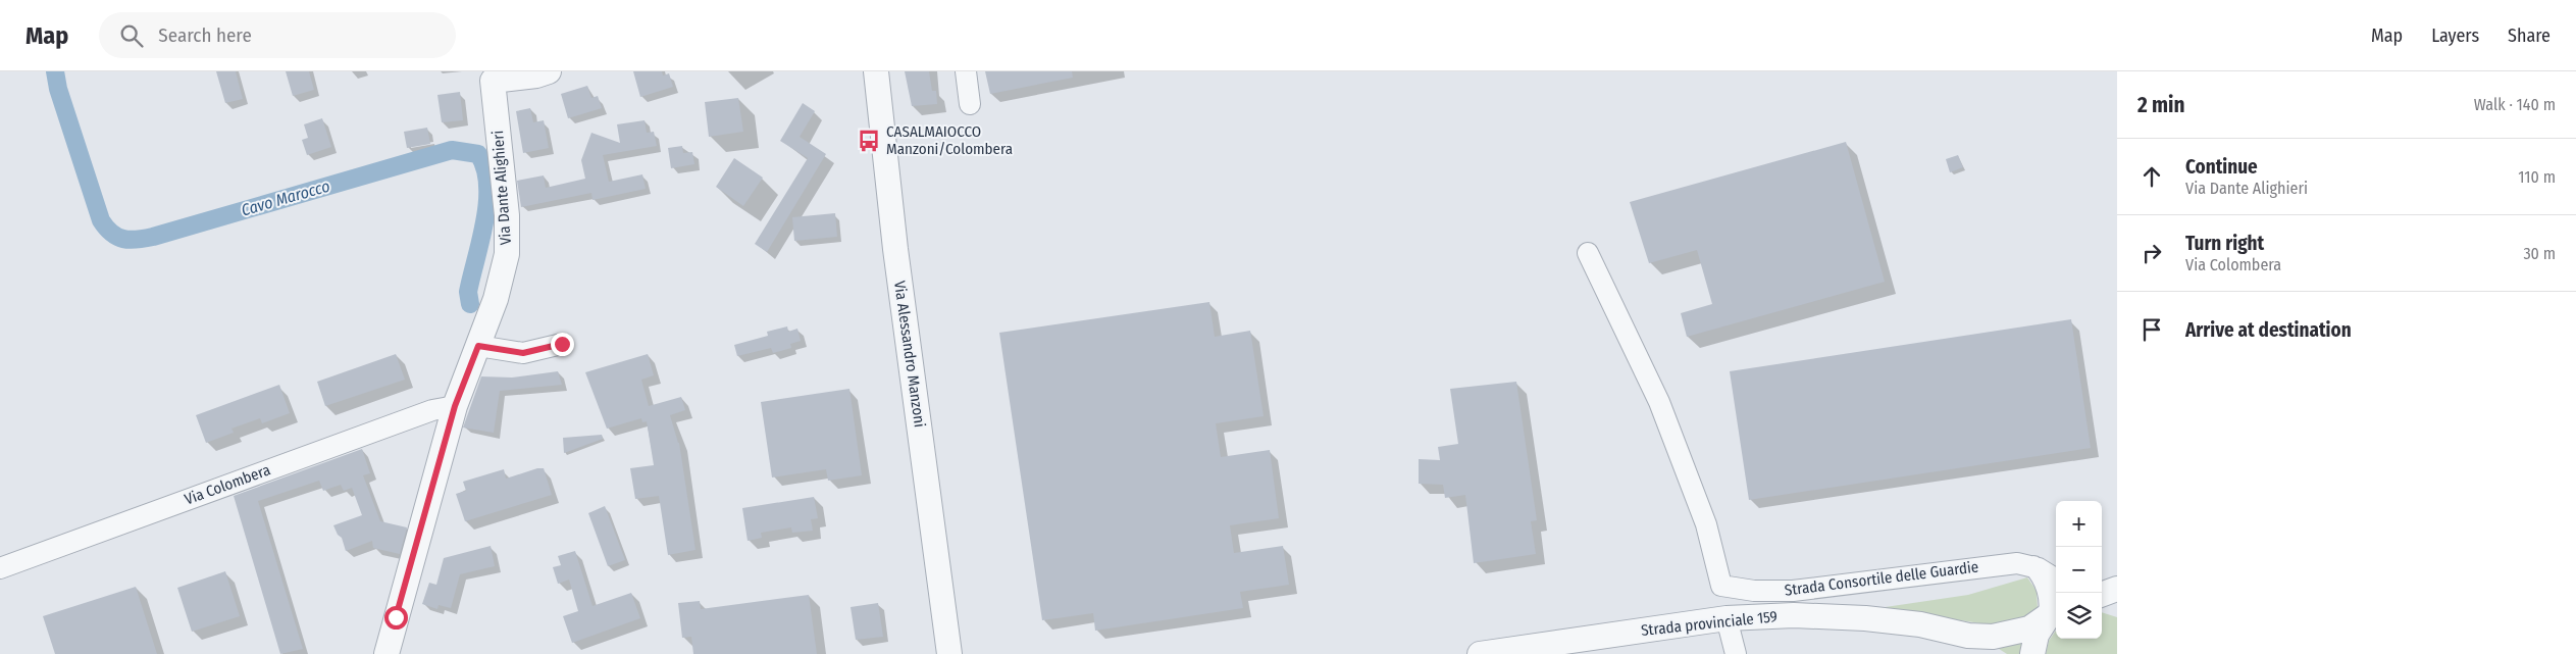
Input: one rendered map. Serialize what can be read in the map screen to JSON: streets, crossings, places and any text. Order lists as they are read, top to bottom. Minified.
{"streets":{"street":["Via Dante Alighieri","Via Alessandro Manzoni","Via Colombera","Strada Consortile delle Guardie","Strada provinciale 159"]},"crossings":[["Via Dante Alighieri","Via Colombera"]],"water":["Cavo Marocco"],"places":{"bus stop":["CASALMAIOCCO Manzoni/Colombera"]},"page":{"header":"Map","search":"Search here","nav":["Map","Layers","Share"],"heading":["2 min","Walk · 140 m"],"list":[["Continue","Via Dante Alighieri","110 m"],["Turn right","Via Colombera","30 m"],"Arrive at destination"],"map_buttons":["+","−"]}}
